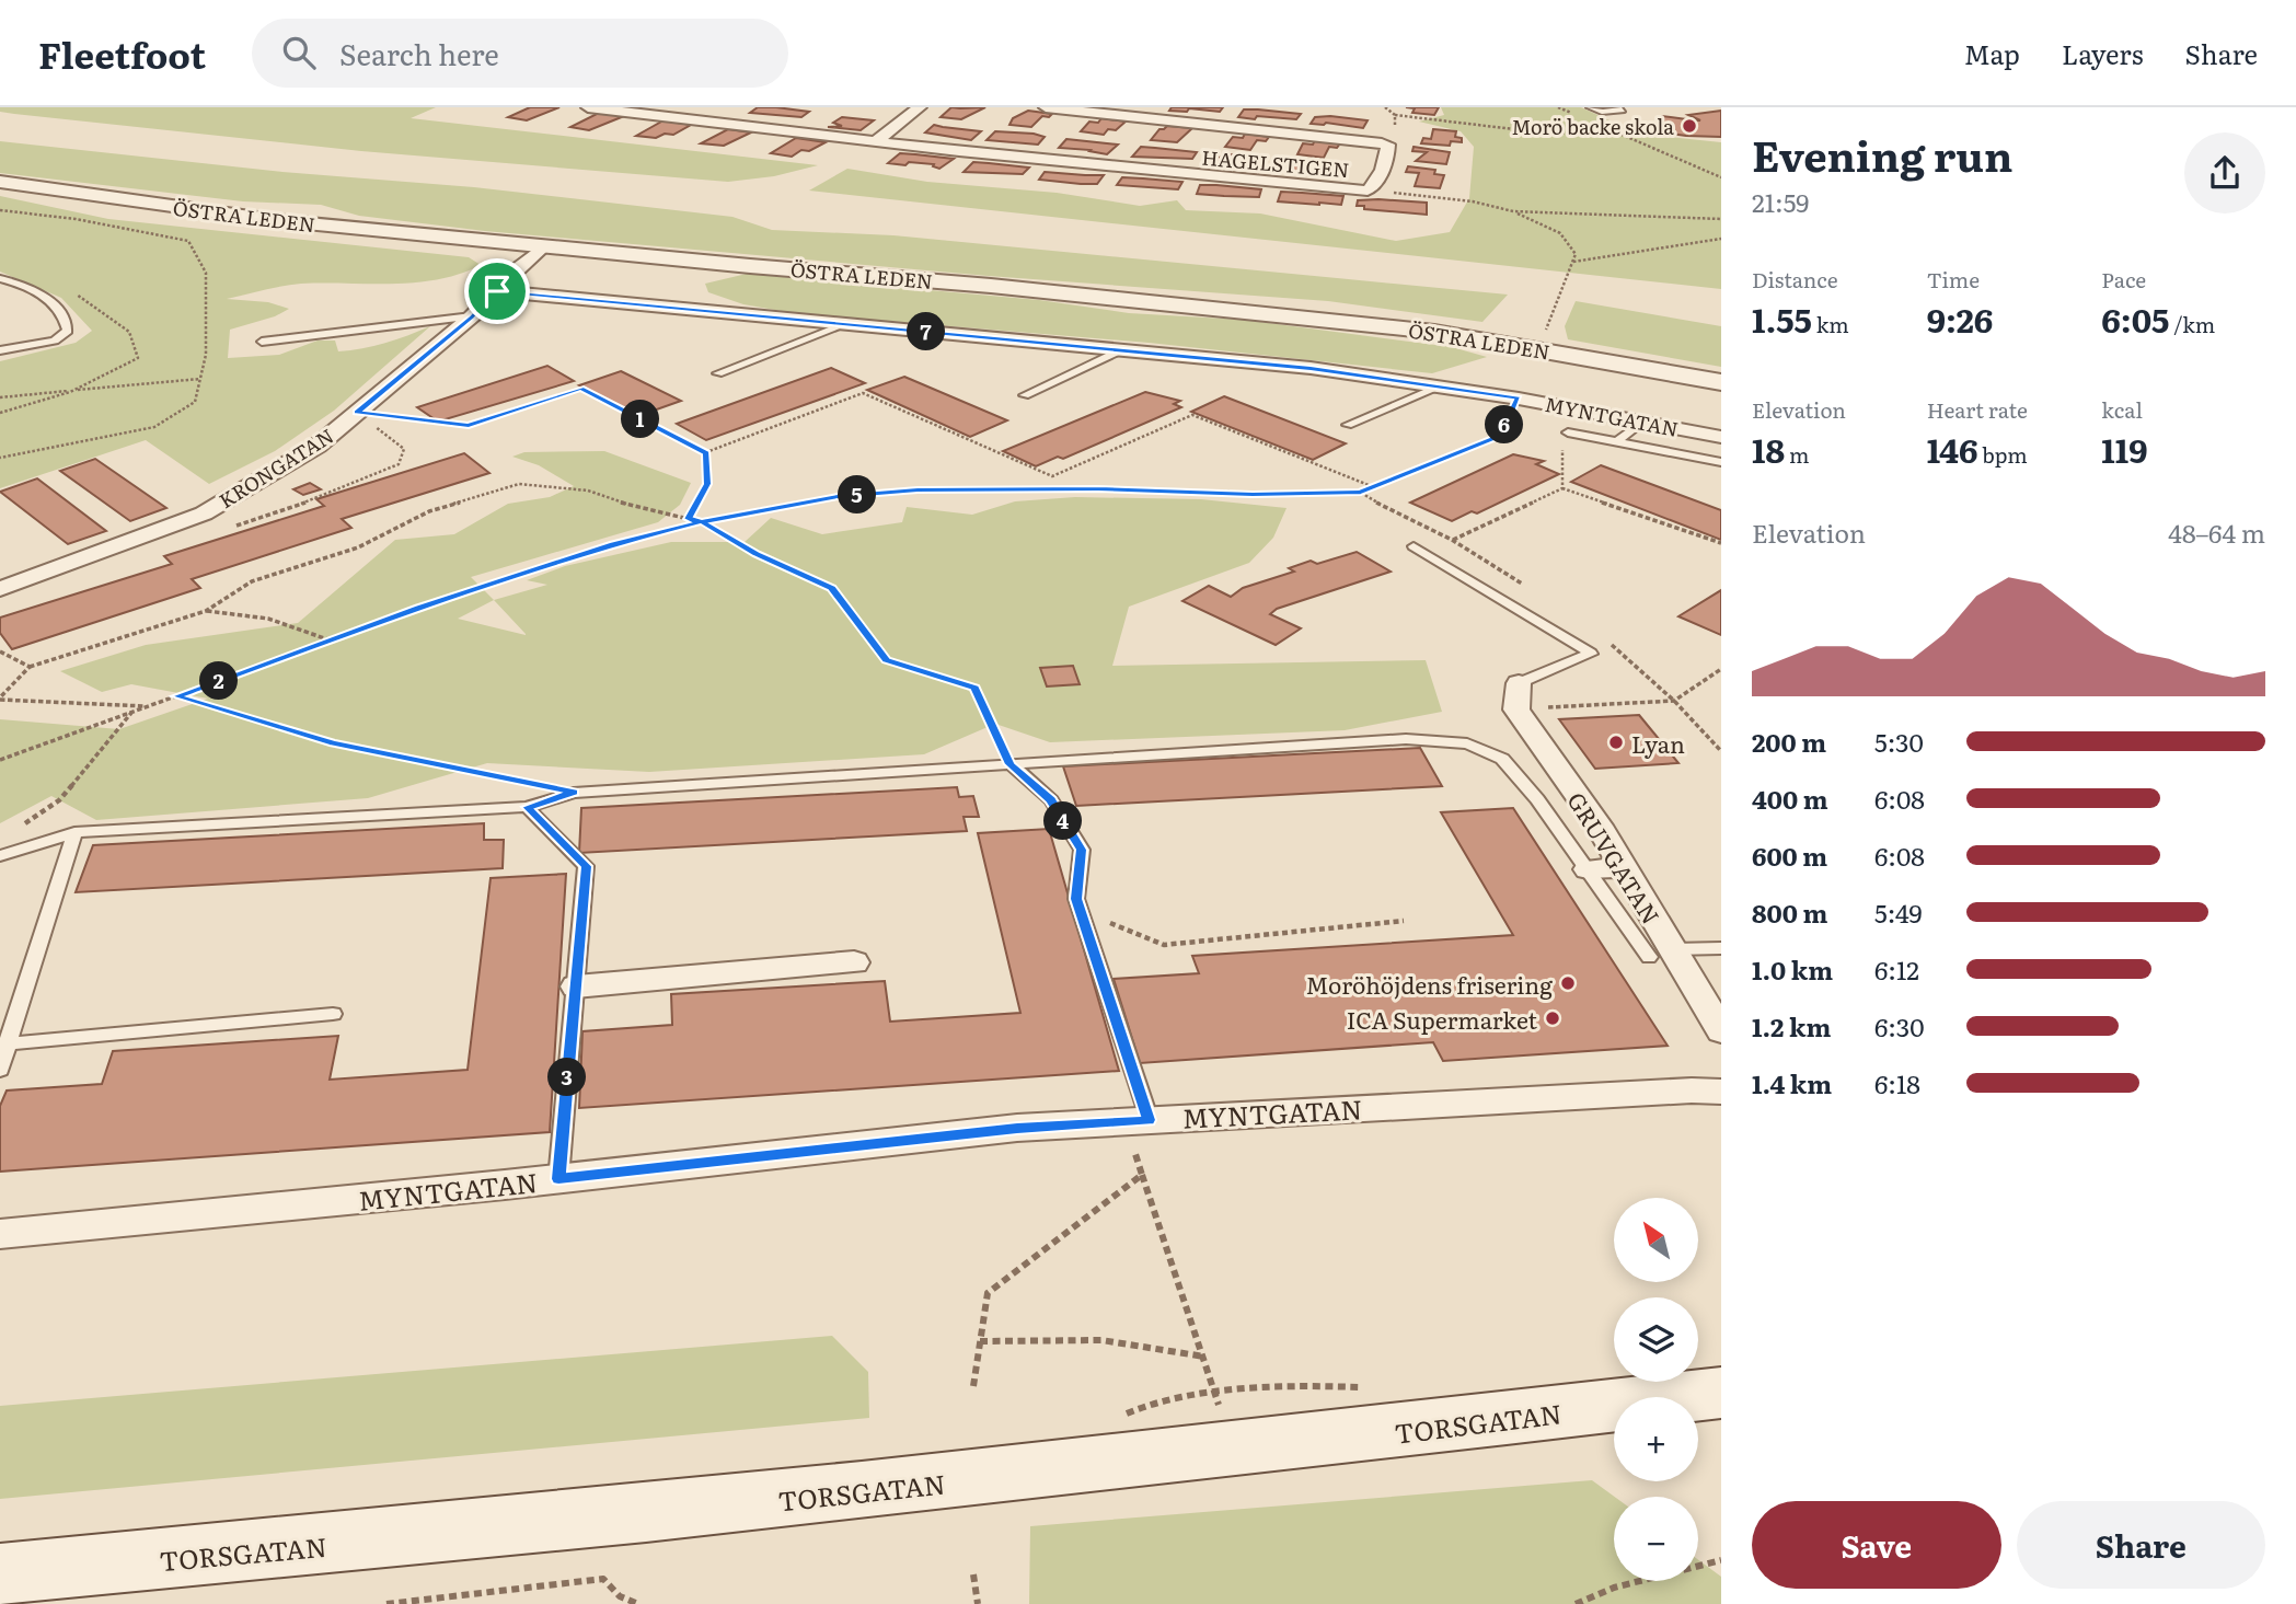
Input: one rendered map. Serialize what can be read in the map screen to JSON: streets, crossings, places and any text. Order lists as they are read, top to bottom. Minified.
{"streets":{"main road":["TORSGATAN"],"street":["HAGELSTIGEN","ÖSTRA LEDEN","MYNTGATAN","KRONGATAN","GRUVGATAN"]},"crossings":[["ÖSTRA LEDEN","KRONGATAN"],["MYNTGATAN","KRONGATAN"]],"places":["Morö backe skola","Lyan","Moröhöjdens frisering","ICA Supermarket"],"north":"top left","page":{"header":"Fleetfoot","search":"Search here","nav":["Map","Layers","Share"],"heading":["Evening run","21:59"],"stats":[["Distance","1.55 km"],["Time","9:26"],["Pace","6:05 /km"],["Elevation","18 m"],["Heart rate","146 bpm"],["kcal","119"]],"pins":["7","1","6","5","2","4","3"],"chart":["Elevation","48–64 m"],"list":[{"name":"200 m","note":"5:30"},{"name":"400 m","note":"6:08"},{"name":"600 m","note":"6:08"},{"name":"800 m","note":"5:49"},{"name":"1.0 km","note":"6:12"},{"name":"1.2 km","note":"6:30"},{"name":"1.4 km","note":"6:18"}],"map_buttons":["+","−"],"buttons":["Save","Share"]}}
